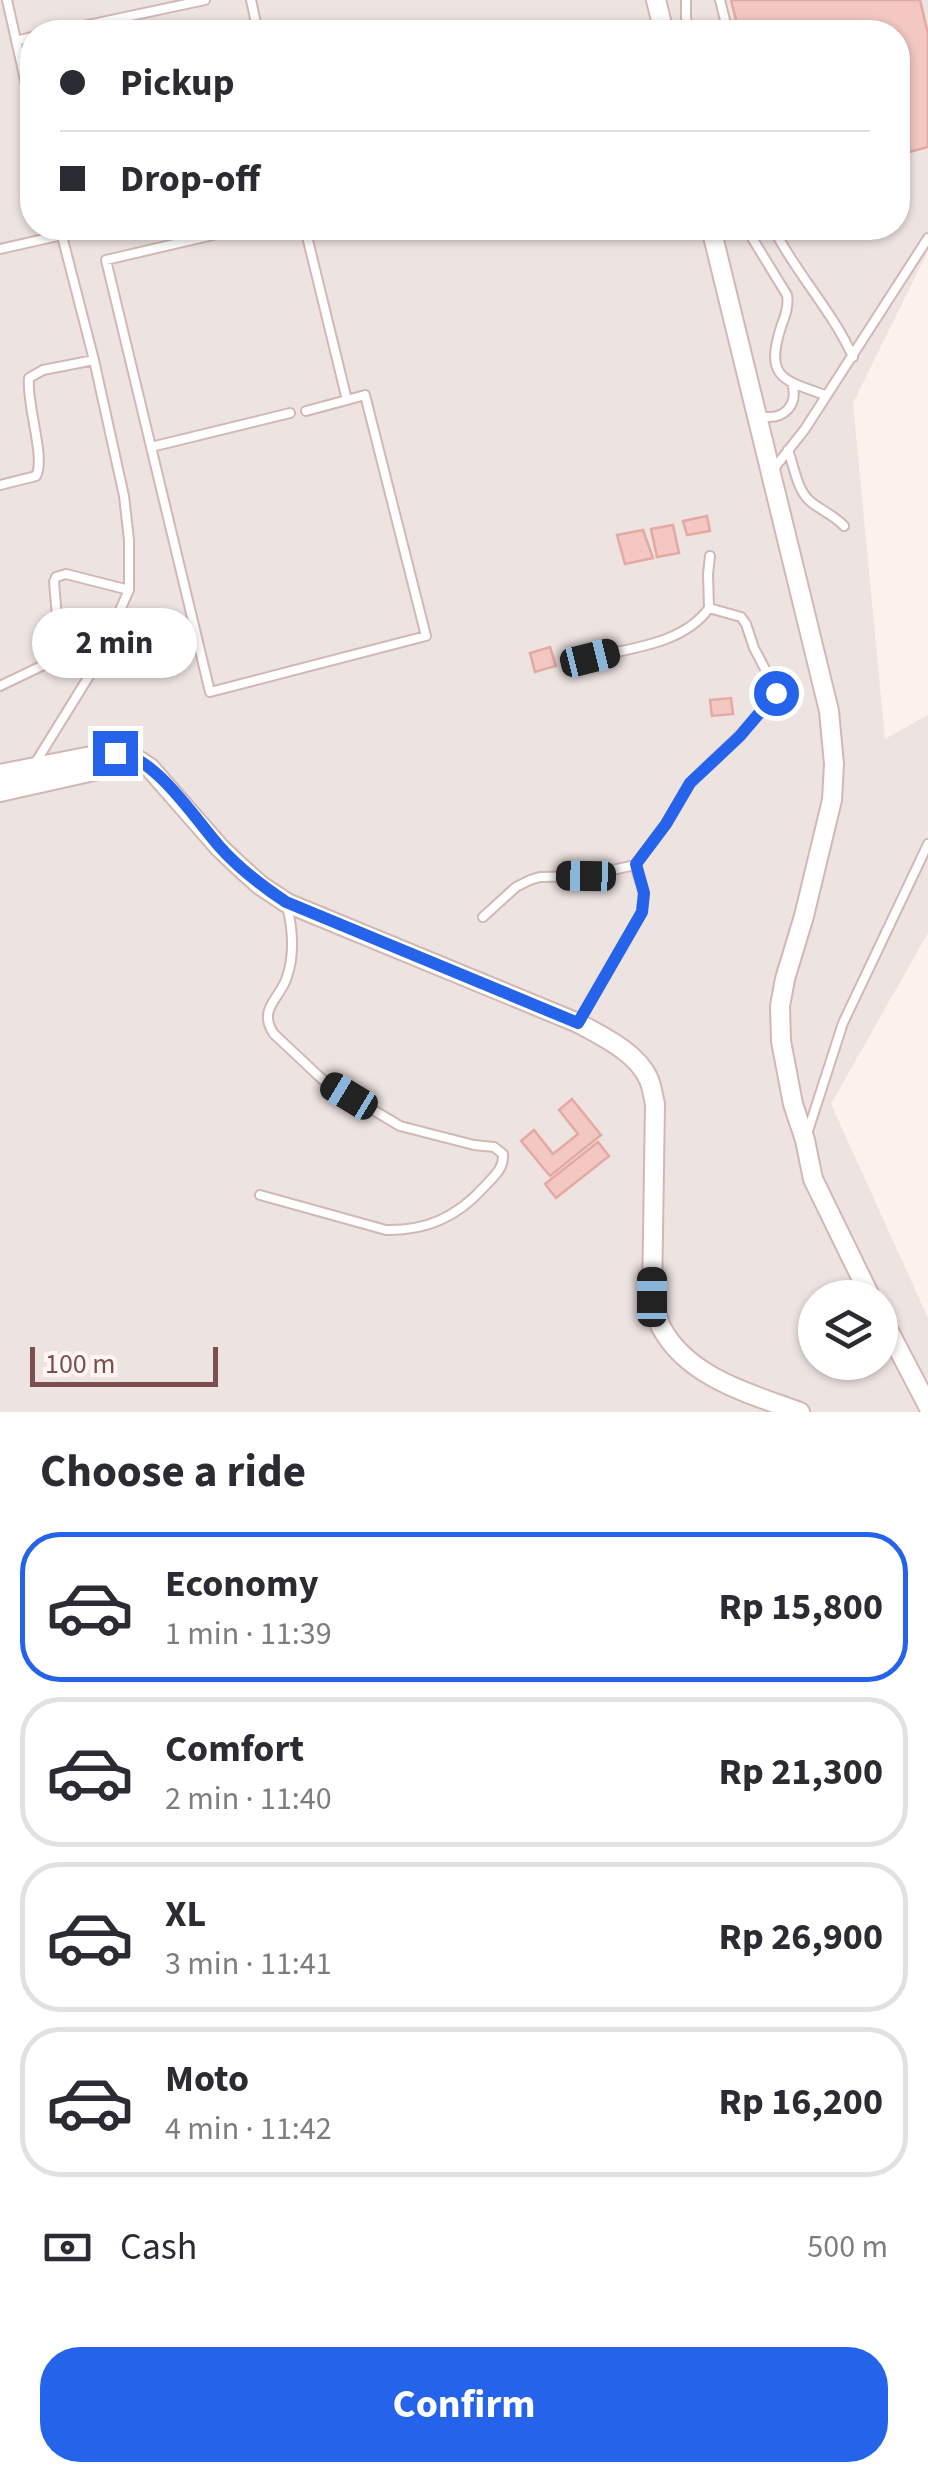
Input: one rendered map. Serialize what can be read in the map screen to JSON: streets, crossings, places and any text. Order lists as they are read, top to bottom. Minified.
{"scale_bar":"100 m","page":{"banner":["Pickup","Drop-off"],"bubble":"2 min","scale":"100 m","heading":"Choose a ride","list":[{"name":"Economy","note":"1 min · 11:39","value":"Rp 15,800"},{"name":"Comfort","note":"2 min · 11:40","value":"Rp 21,300"},{"name":"XL","note":"3 min · 11:41","value":"Rp 26,900"},{"name":"Moto","note":"4 min · 11:42","value":"Rp 16,200"}],"pay":["Cash","500 m"],"buttons":"Confirm"}}
